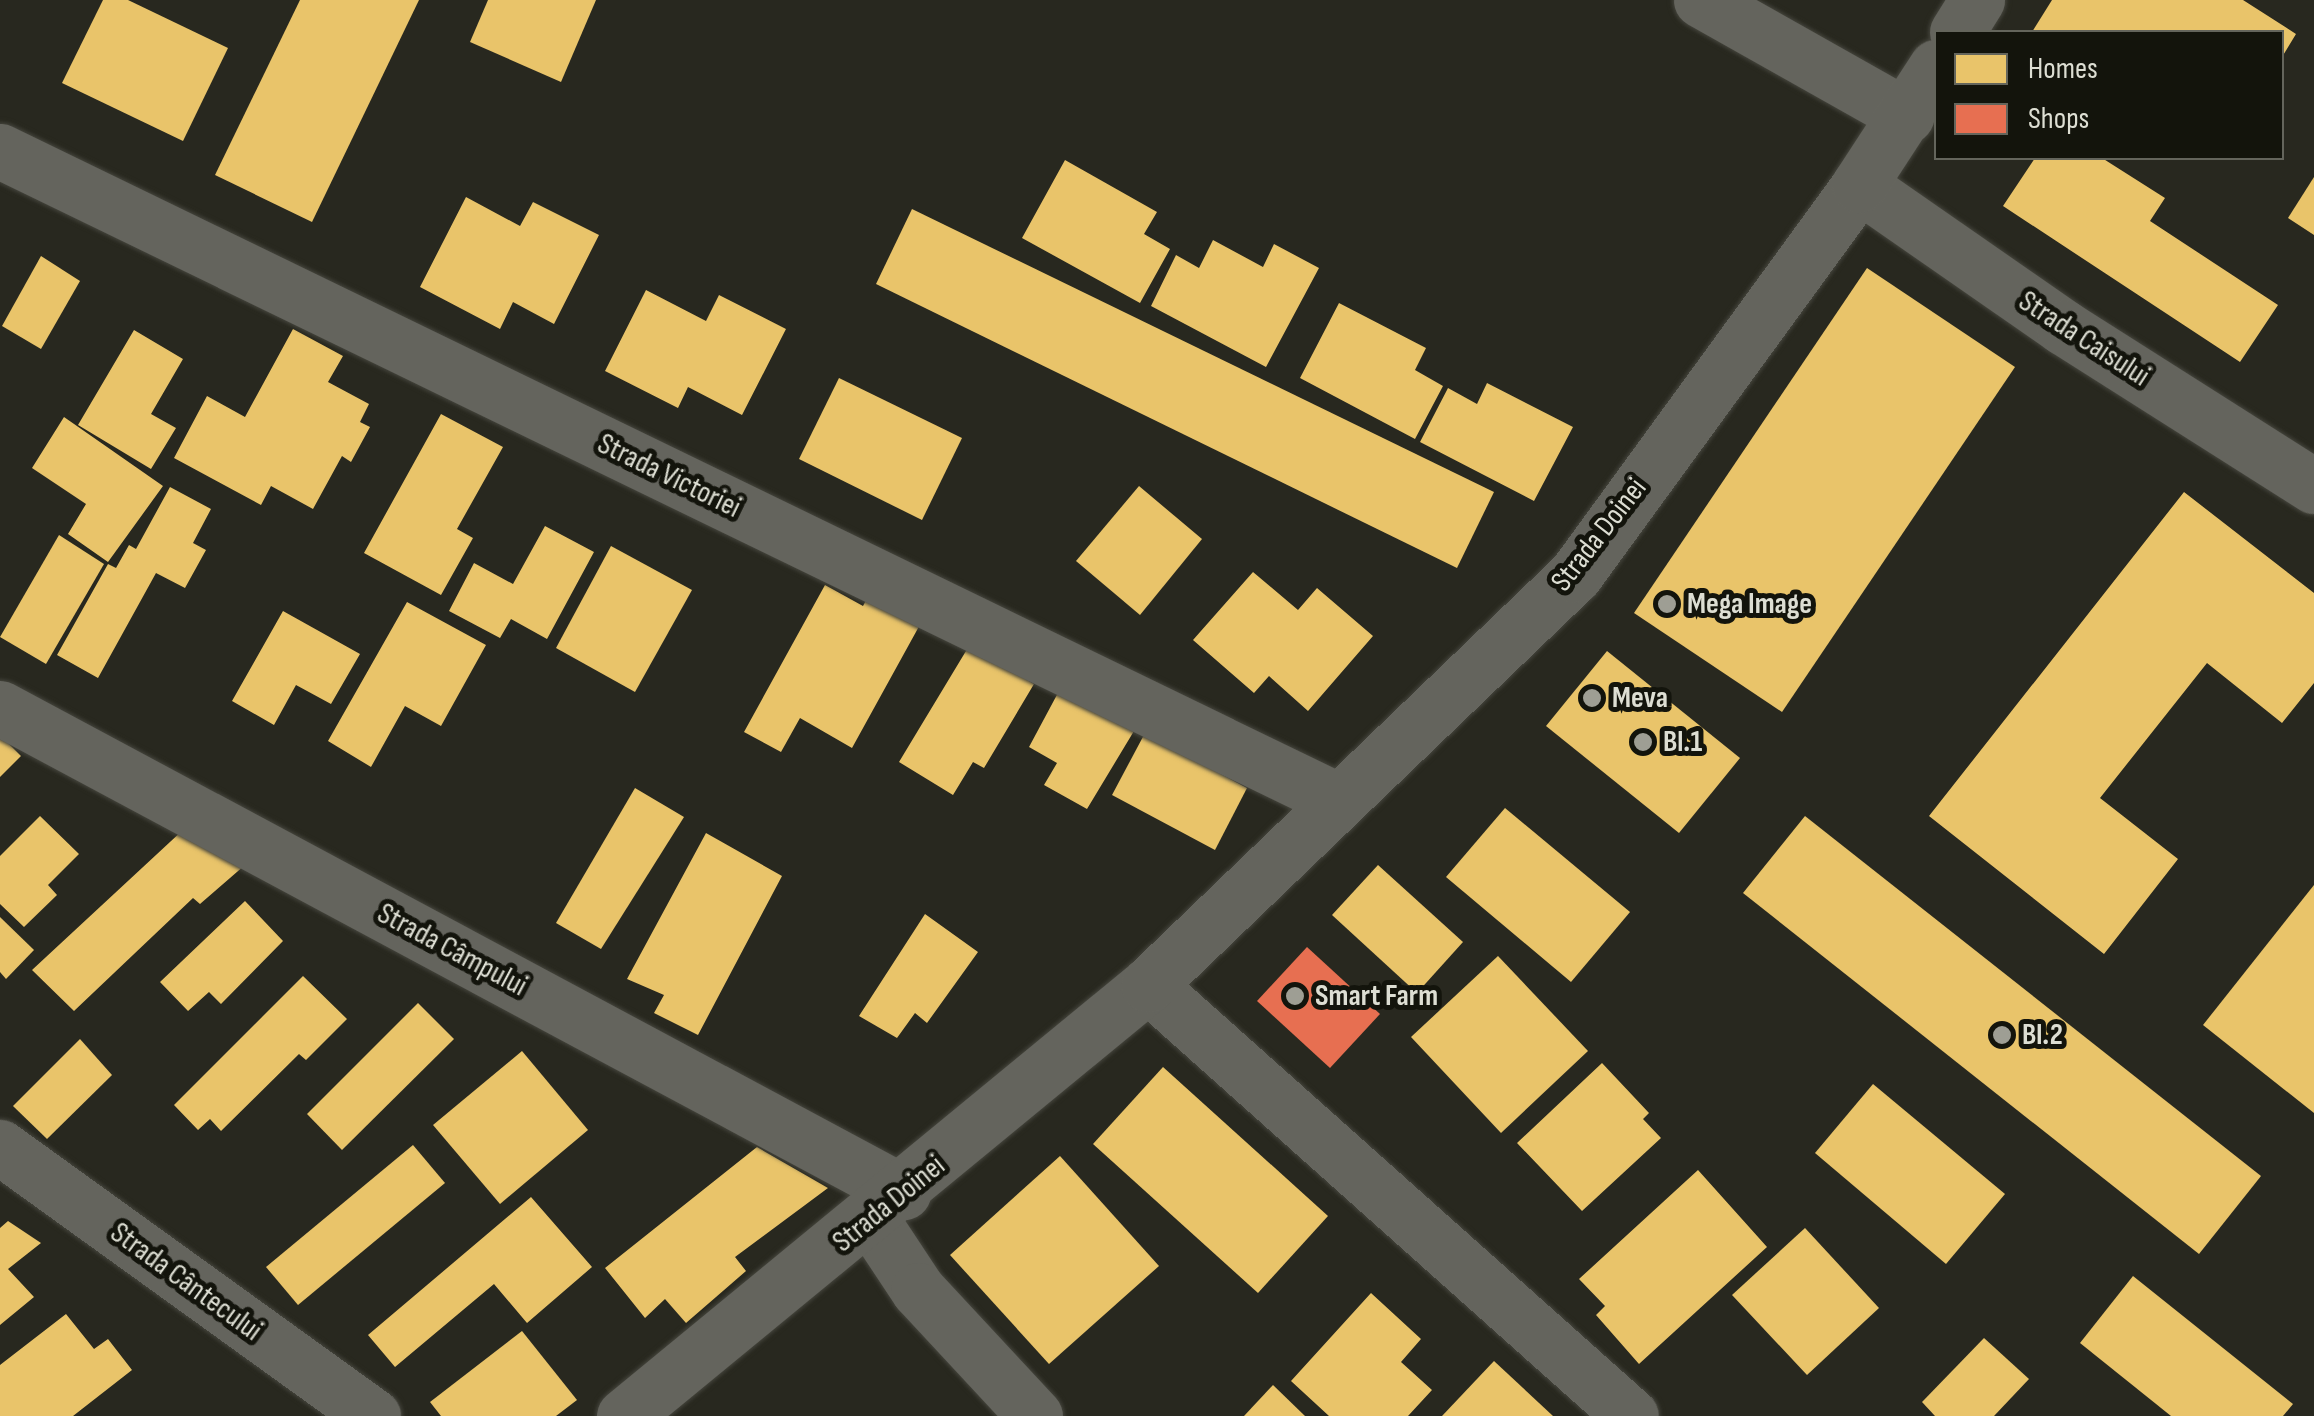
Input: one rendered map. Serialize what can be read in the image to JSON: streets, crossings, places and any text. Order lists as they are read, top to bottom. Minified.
{"streets":{"street":["Strada Caisului","Strada Victoriei","Strada Doinei","Strada Câmpului","Strada Cântecului"]},"crossings":[["Strada Caisului","Strada Doinei"],["Strada Victoriei","Strada Doinei"],["Strada Doinei","Strada Câmpului"]],"places":["Mega Image","Meva","Bl.1","Smart Farm","Bl.2"],"legend":["Homes","Shops"]}
